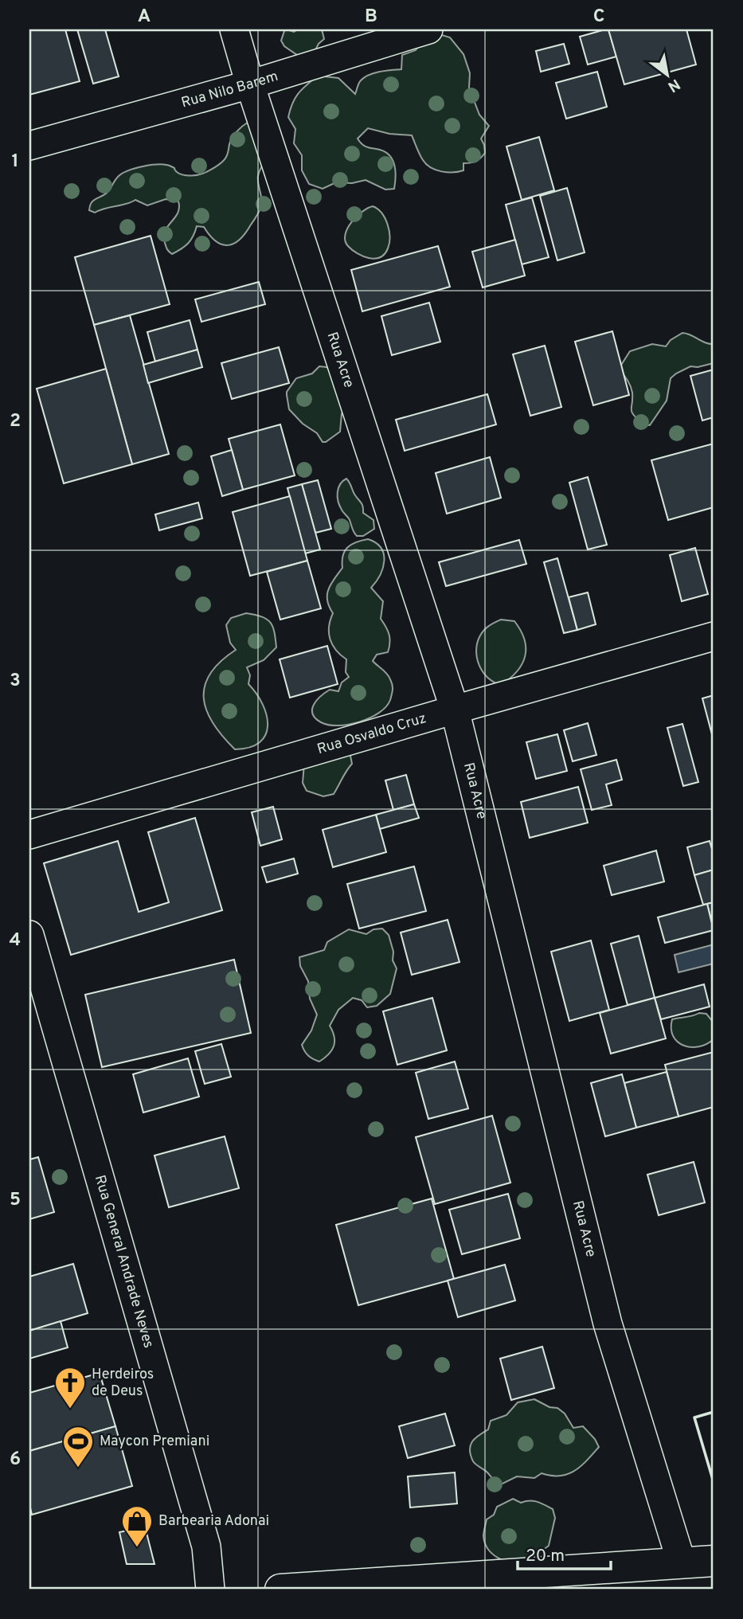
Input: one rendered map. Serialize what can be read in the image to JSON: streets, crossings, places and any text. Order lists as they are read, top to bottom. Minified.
{"streets":{"street":["Rua Nilo Barem","Rua Acre","Rua Osvaldo Cruz","Rua General Andrade Neves"]},"crossings":[["Rua Nilo Barem","Rua Acre"],["Rua Acre","Rua Osvaldo Cruz"]],"places":{"church":["Herdeiros de Deus"],"sports":["Maycon Premiani"],"shop":["Barbearia Adonai"]},"scale_bar":"20 m","north":"bottom right","grid":{"columns":["A","B","C"],"rows":["1","2","3","4","5","6"]}}
